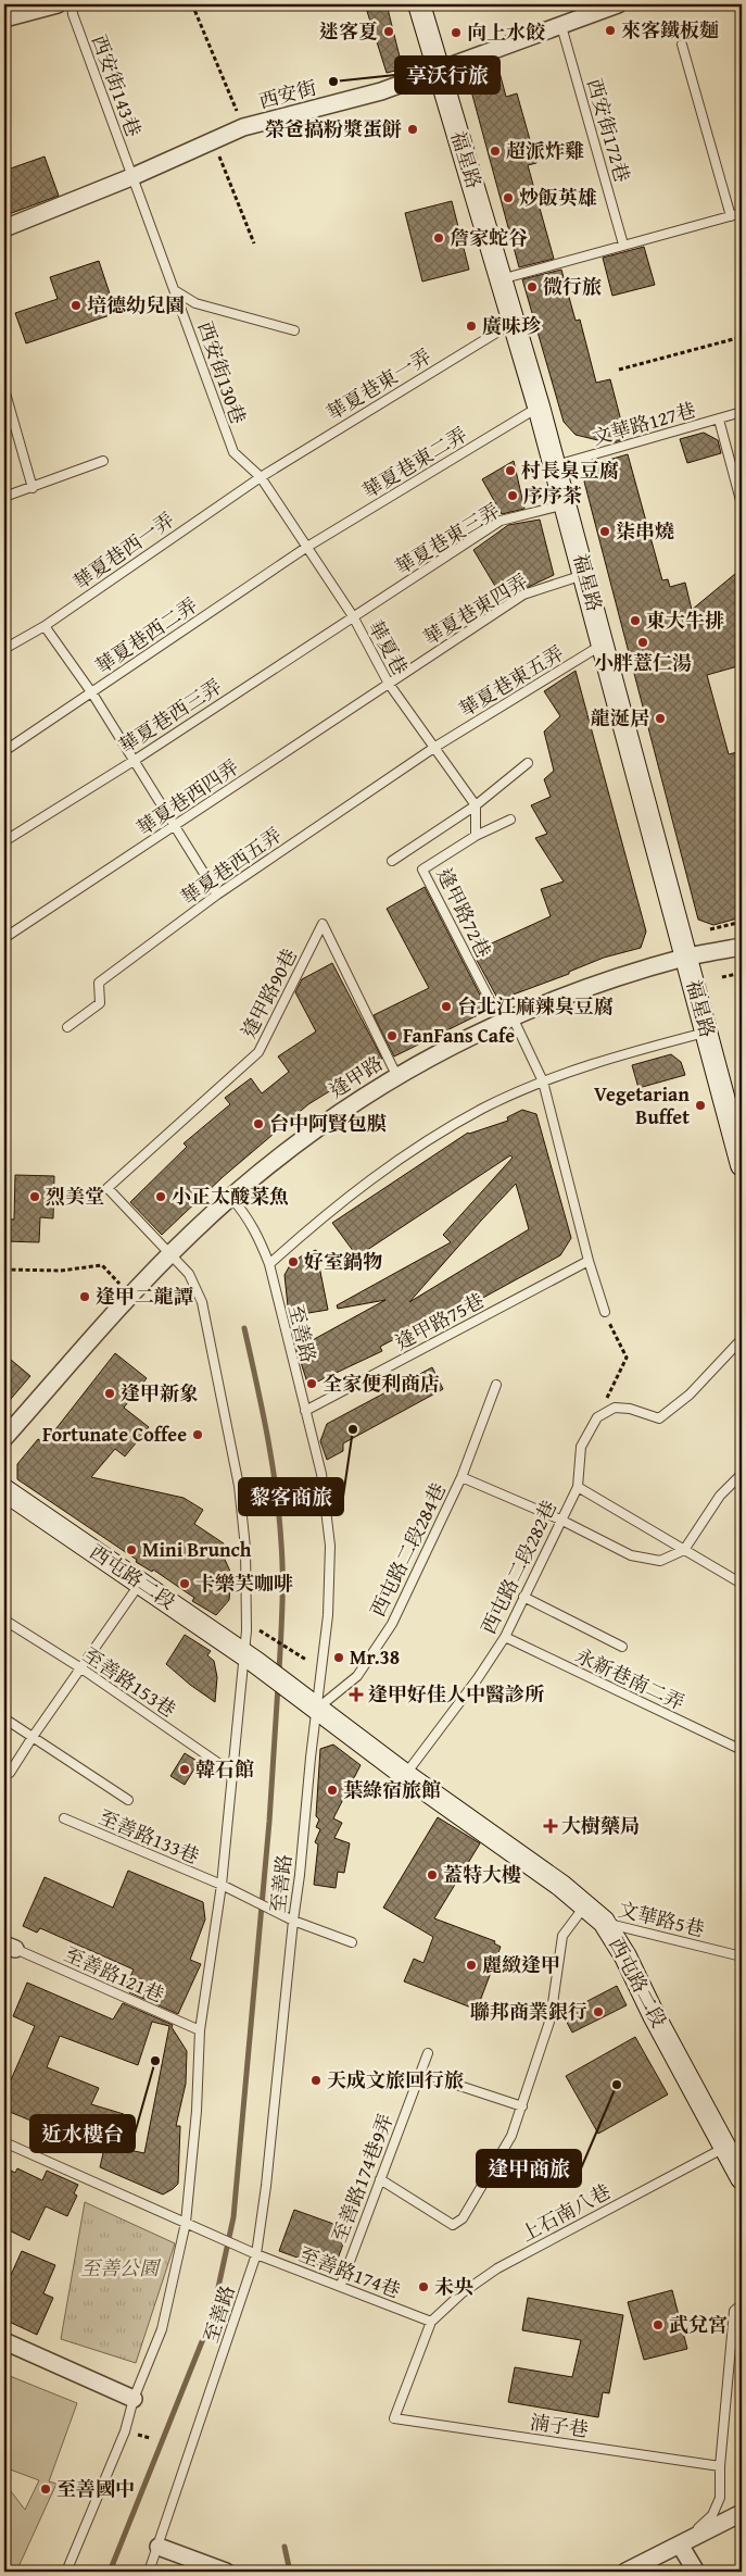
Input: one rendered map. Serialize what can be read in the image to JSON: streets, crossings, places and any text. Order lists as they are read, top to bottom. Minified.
{"streets":{"street":["西安街","福星路","逢甲路","西屯路二段"],"lane":["西安街143巷","西安街172巷","西安街130巷","華夏巷東一弄","文華路127巷","華夏巷東二弄","華夏巷東三弄","華夏巷西一弄","華夏巷東四弄","華夏巷西二弄","華夏巷","華夏巷東五弄","華夏巷西三弄","華夏巷西四弄","華夏巷西五弄","逢甲路72巷","逢甲路90巷","逢甲路75巷","至善路","西屯路二段284巷","西屯路二段282巷","永新巷南二弄","至善路153巷","至善路133巷","文華路5巷","至善路121巷","至善路174巷9弄","上石南八巷","至善路174巷","湳子巷"]},"crossings":[["西安街143巷","西安街"],["西安街143巷","西安街130巷"],["西安街","西安街172巷"],["西安街","福星路"],["西安街","西安街130巷"],["福星路","華夏巷東一弄"],["福星路","文華路127巷"],["福星路","華夏巷東二弄"],["福星路","華夏巷東三弄"],["福星路","華夏巷東四弄"],["福星路","華夏巷東五弄"],["福星路","逢甲路"],["西安街130巷","華夏巷東一弄"],["西安街130巷","華夏巷西一弄"],["西安街130巷","華夏巷"],["華夏巷東一弄","華夏巷西一弄"],["華夏巷東一弄","華夏巷"],["華夏巷東二弄","華夏巷西二弄"],["華夏巷東二弄","華夏巷"],["華夏巷東三弄","華夏巷"],["華夏巷東三弄","華夏巷西三弄"],["華夏巷西一弄","華夏巷"],["華夏巷東四弄","華夏巷"],["華夏巷東四弄","華夏巷西四弄"],["華夏巷西二弄","華夏巷"],["華夏巷","華夏巷東五弄"],["華夏巷","華夏巷西三弄"],["華夏巷","華夏巷西四弄"],["華夏巷","華夏巷西五弄"],["華夏巷東五弄","華夏巷西五弄"],["逢甲路72巷","逢甲路"],["逢甲路90巷","逢甲路"],["逢甲路","至善路"],["逢甲路75巷","至善路"],["至善路","西屯路二段284巷"],["至善路","西屯路二段"],["至善路","至善路133巷"],["至善路","至善路174巷"],["西屯路二段284巷","西屯路二段"],["西屯路二段282巷","西屯路二段"],["西屯路二段282巷","永新巷南二弄"],["西屯路二段","文華路5巷"],["西屯路二段","上石南八巷"],["至善路174巷9弄","至善路174巷"],["上石南八巷","至善路174巷"],["上石南八巷","湳子巷"],["至善路174巷","湳子巷"]],"parks":["至善公園"],"places":{"other":["來客鐵板麵","迷客夏","向上水餃","享沃行旅","榮爸搞粉漿蛋餅","超派炸雞","炒飯英雄","詹家蛇谷","微行旅","培德幼兒園","廣味珍","村長臭豆腐","序序茶","柒串燒","東大牛排","小胖薏仁湯","龍涎居","台北江麻辣臭豆腐","FanFans Cafe","Vegetarian Buffet","台中阿賢包膜","烈美堂","小正太酸菜魚","好室鍋物","逢甲二龍譚","全家便利商店","逢甲新象","黎客商旅","Fortunate Coffee","Mini Brunch","卡樂芙咖啡","Mr.38","韓石館","葉綠宿旅館","蓋特大樓","麗緻逢甲","聯邦商業銀行","近水樓台","天成文旅回行旅","逢甲商旅","未央","武兌宮","至善國中"],"health":["逢甲好佳人中醫診所","大樹藥局"]}}
